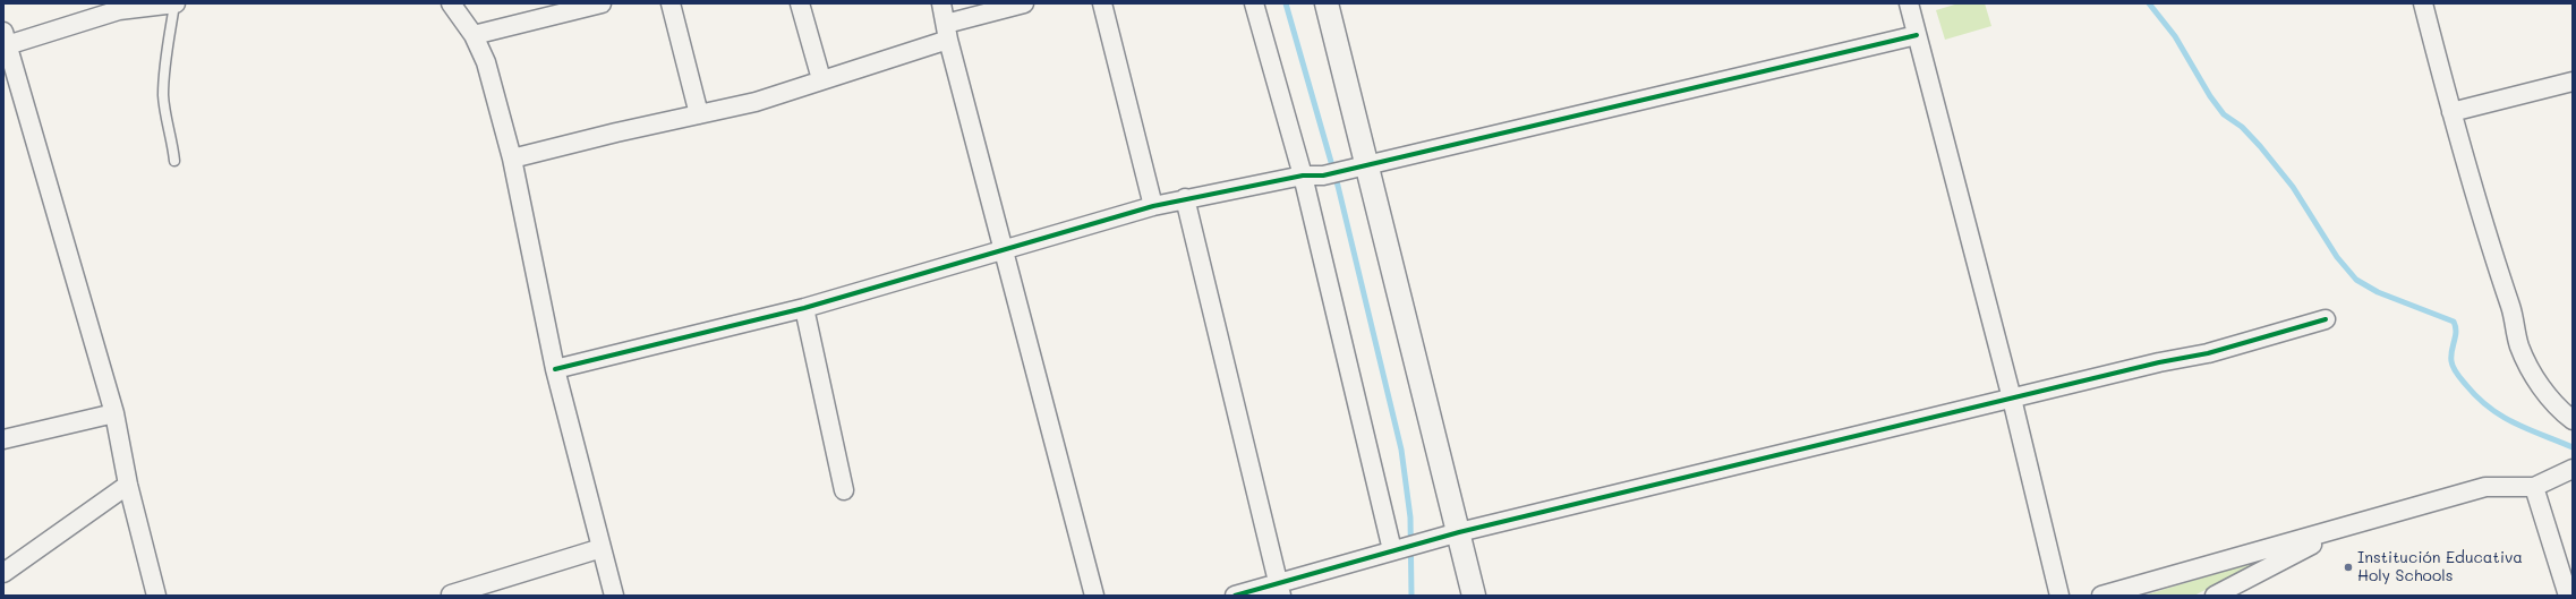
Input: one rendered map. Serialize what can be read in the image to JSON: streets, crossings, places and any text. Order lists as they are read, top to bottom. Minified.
{"places":["Institución Educativa Holy Schools"]}
